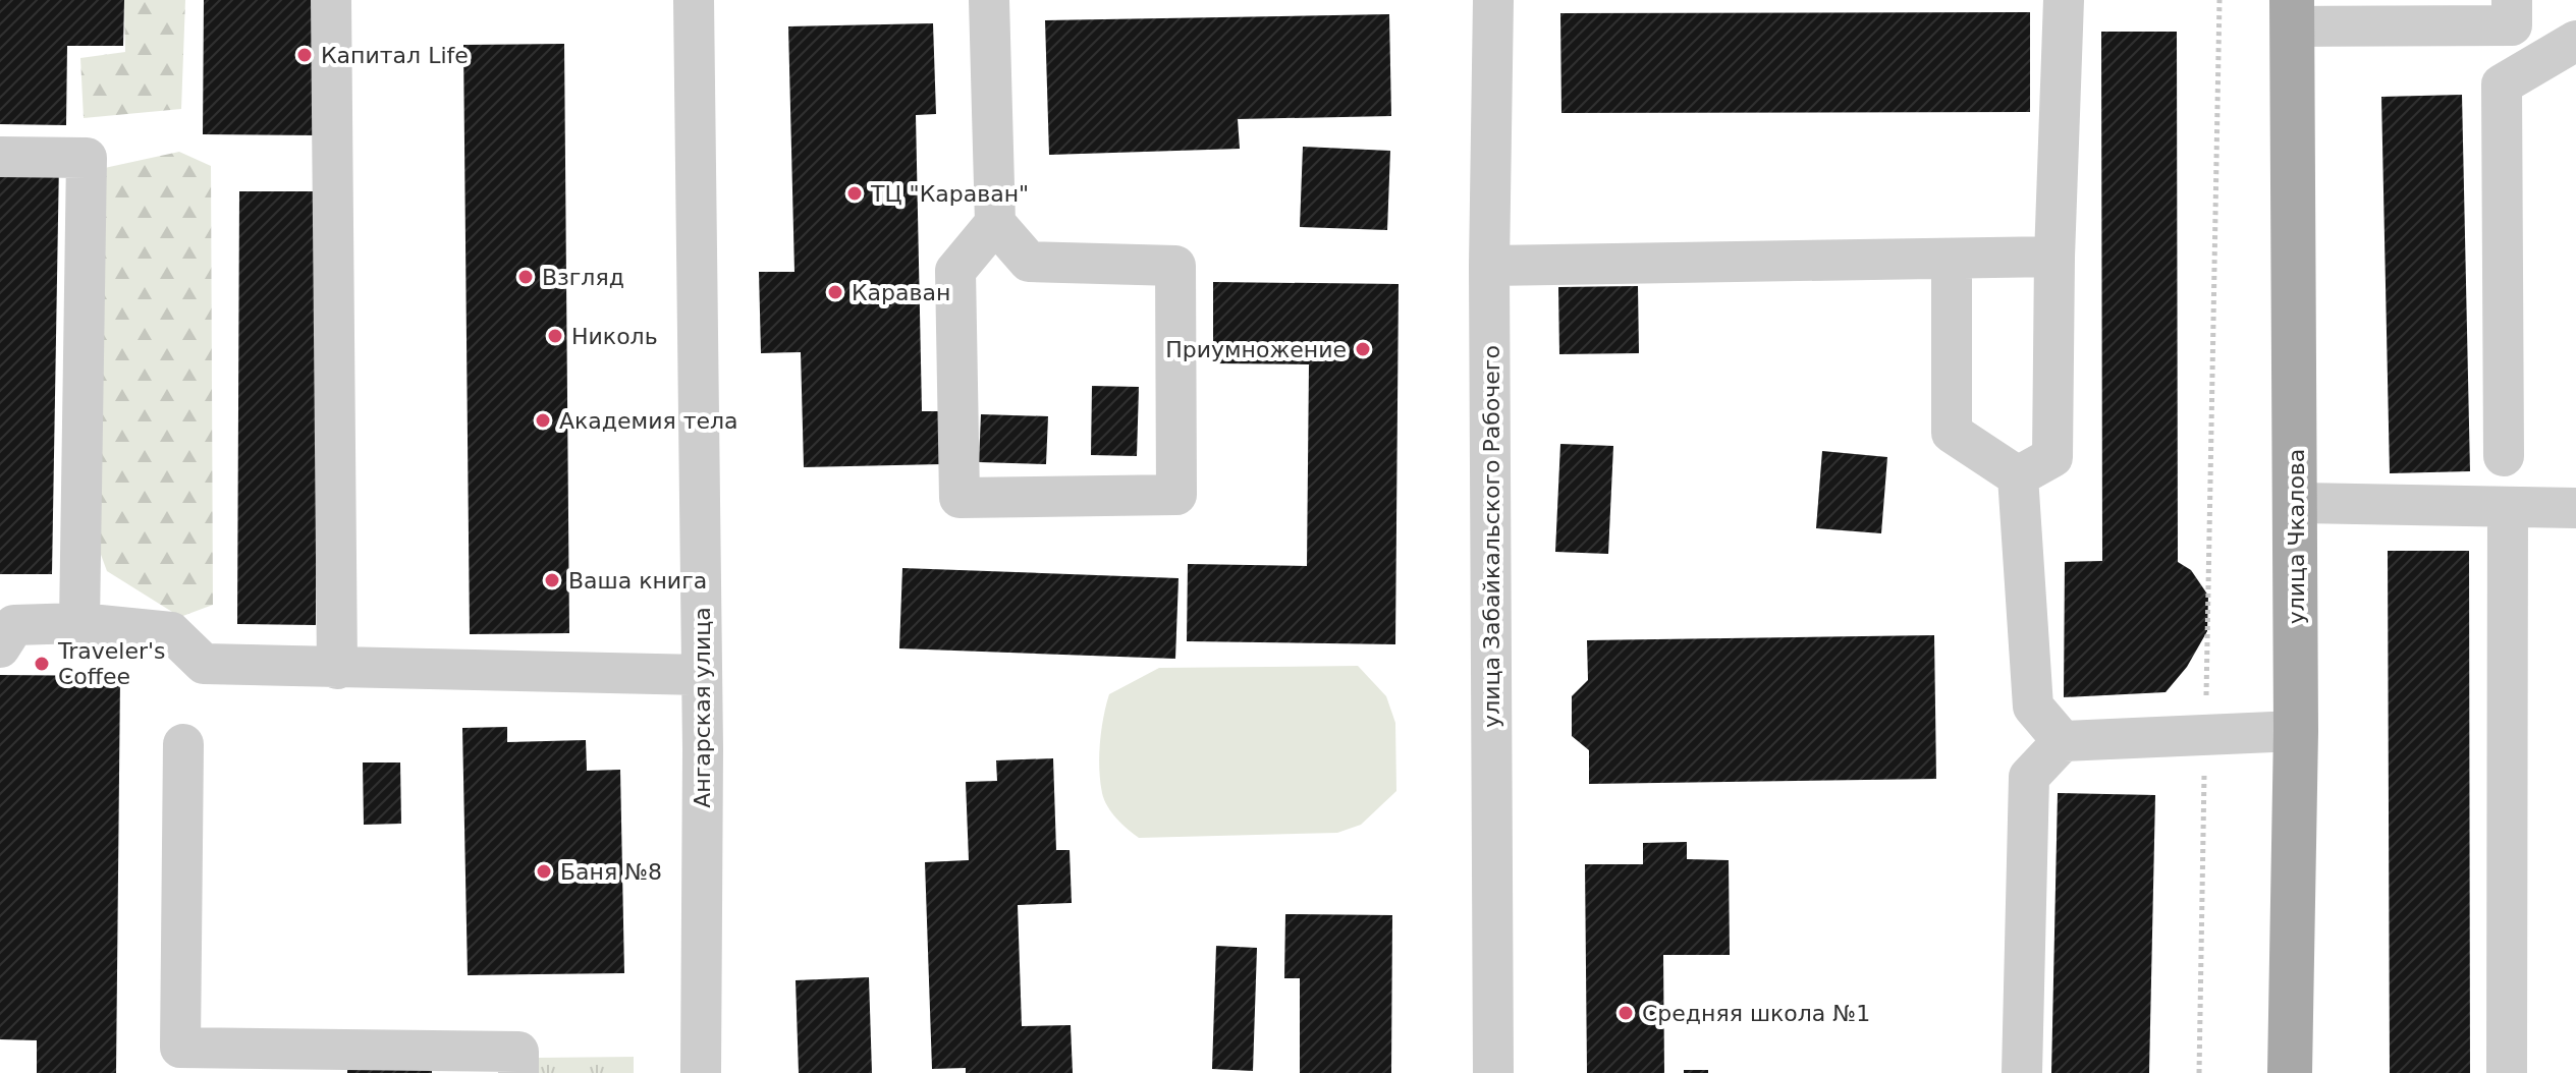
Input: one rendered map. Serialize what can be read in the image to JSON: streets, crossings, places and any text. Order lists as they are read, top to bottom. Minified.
{"streets":{"main road":["улица Чкалова"],"street":["улица Забайкальского Рабочего","Ангарская улица"]},"places":["Капитал Life","ТЦ \"Караван\"","Взгляд","Караван","Николь","Приумножение","Академия тела","Ваша книга","Traveler's Coffee","Баня №8","Средняя школа №1"]}
